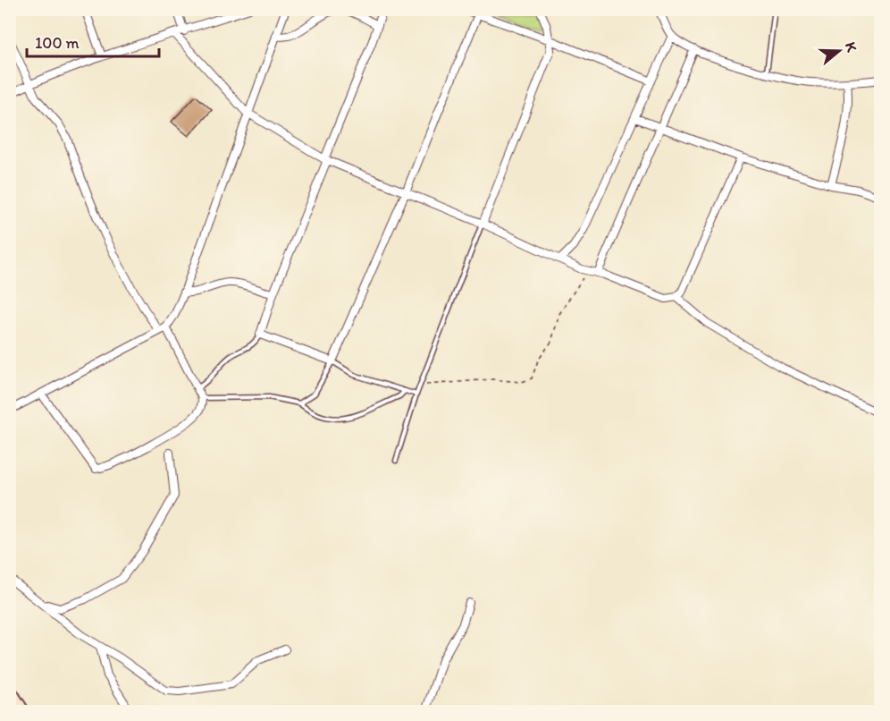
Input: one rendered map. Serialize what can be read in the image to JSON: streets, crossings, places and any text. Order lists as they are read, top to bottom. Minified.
{"scale_bar":"100 m","north":"right"}
